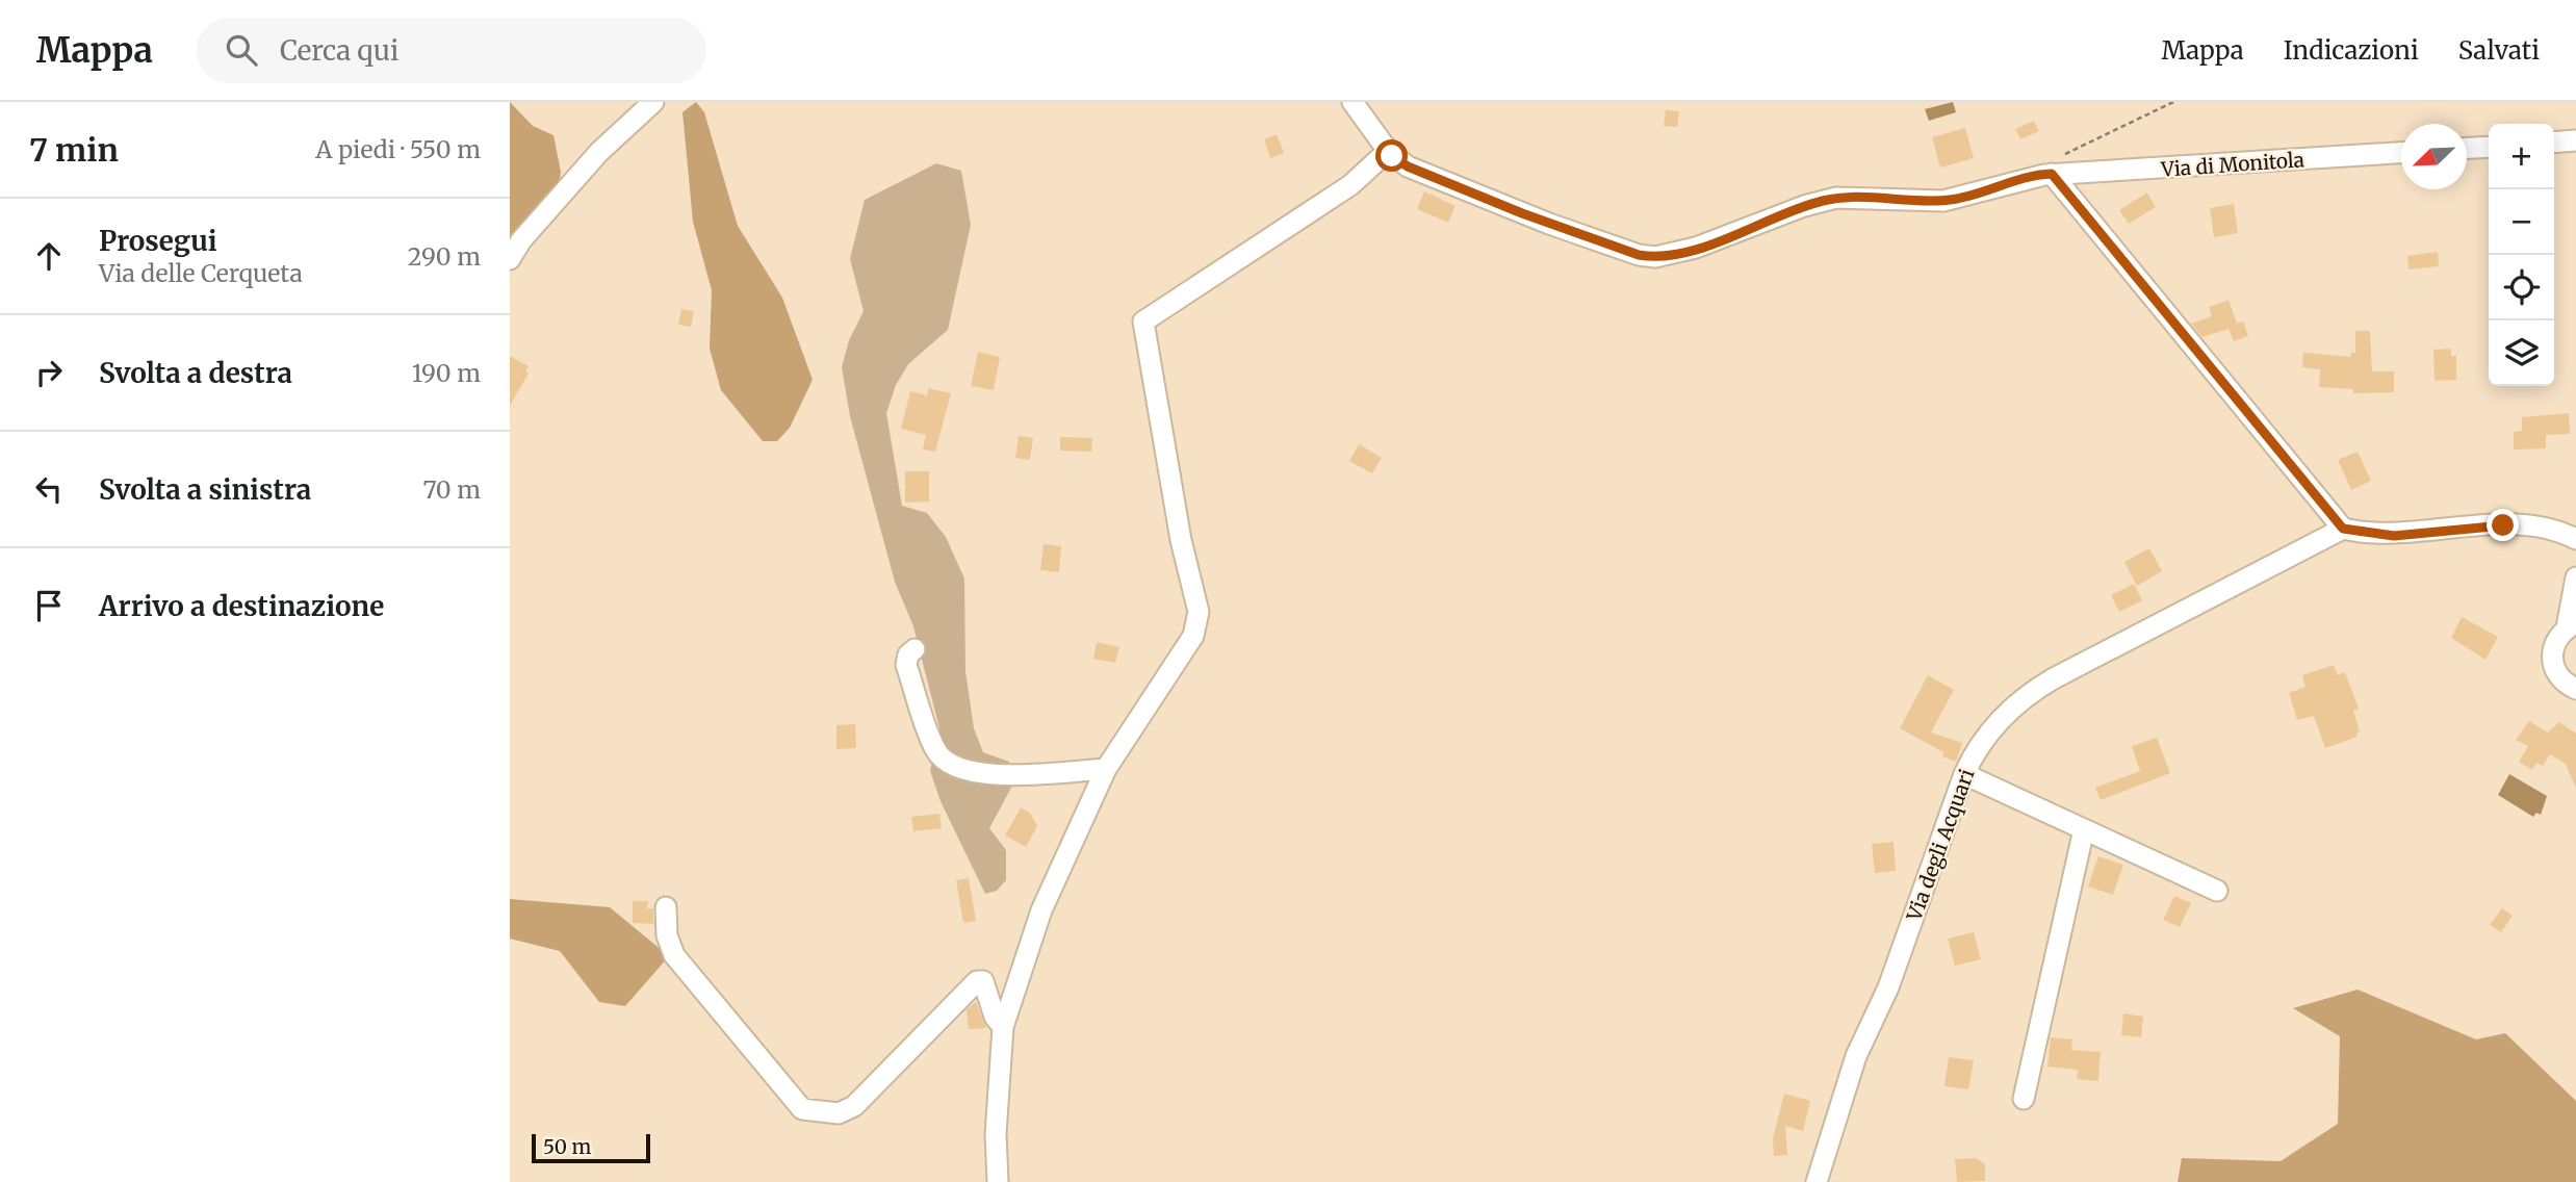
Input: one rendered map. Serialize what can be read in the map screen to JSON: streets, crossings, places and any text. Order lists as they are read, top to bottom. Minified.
{"streets":{"street":["Via di Monitola","Via degli Acquari"]},"scale_bar":"50 m","north":"bottom left","page":{"header":"Mappa","search":"Cerca qui","nav":["Mappa","Indicazioni","Salvati"],"heading":["7 min","A piedi · 550 m"],"map_buttons":["+","−"],"list":[["Prosegui","Via delle Cerqueta","290 m"],["Svolta a destra","190 m"],["Svolta a sinistra","70 m"],"Arrivo a destinazione"],"scale":"50 m"}}
